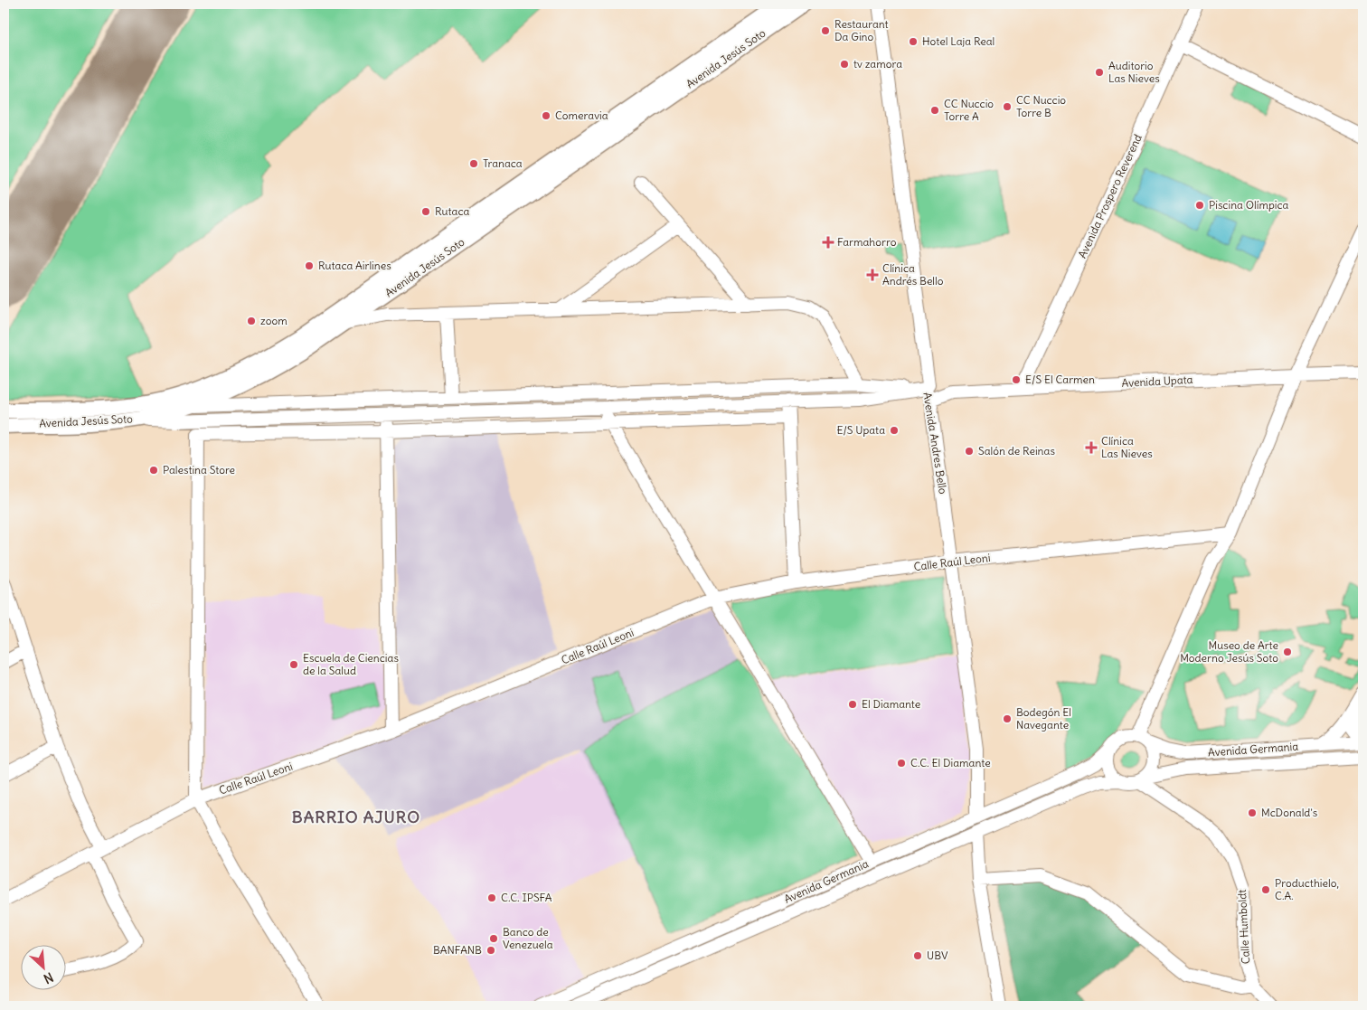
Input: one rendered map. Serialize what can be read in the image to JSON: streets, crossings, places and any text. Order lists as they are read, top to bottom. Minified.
{"streets":{"main road":["Avenida Jesús Soto"],"street":["Avenida Prospero Reverend","Avenida Upata","Avenida Andres Bello","Calle Raúl Leoni","Avenida Germania","Calle Humboldt"]},"crossings":[["Avenida Prospero Reverend","Avenida Upata"],["Avenida Upata","Avenida Andres Bello"],["Avenida Andres Bello","Calle Raúl Leoni"],["Avenida Andres Bello","Avenida Germania"],["Avenida Germania","Calle Humboldt"]],"districts":["BARRIO AJURO"],"places":{"other":["Restaurant Da Gino","Hotel Laja Real","tv zamora","Auditorio Las Nieves","CC Nuccio Torre B","CC Nuccio Torre A","Comeravia","Tranaca","Piscina Olímpica","Rutaca","Rutaca Airlines","zoom","E/S El Carmen","E/S Upata","Salón de Reinas","Palestina Store","Museo de Arte Moderno Jesús Soto","Escuela de Ciencias de la Salud","El Diamante","Bodegón El Navegante","C.C. El Diamante","McDonald's","Producthielo, C.A.","C.C. IPSFA","Banco de Venezuela","BANFANB","UBV"],"health":["Farmahorro","Clínica Andrés Bello","Clínica Las Nieves"]},"north":"bottom right"}
